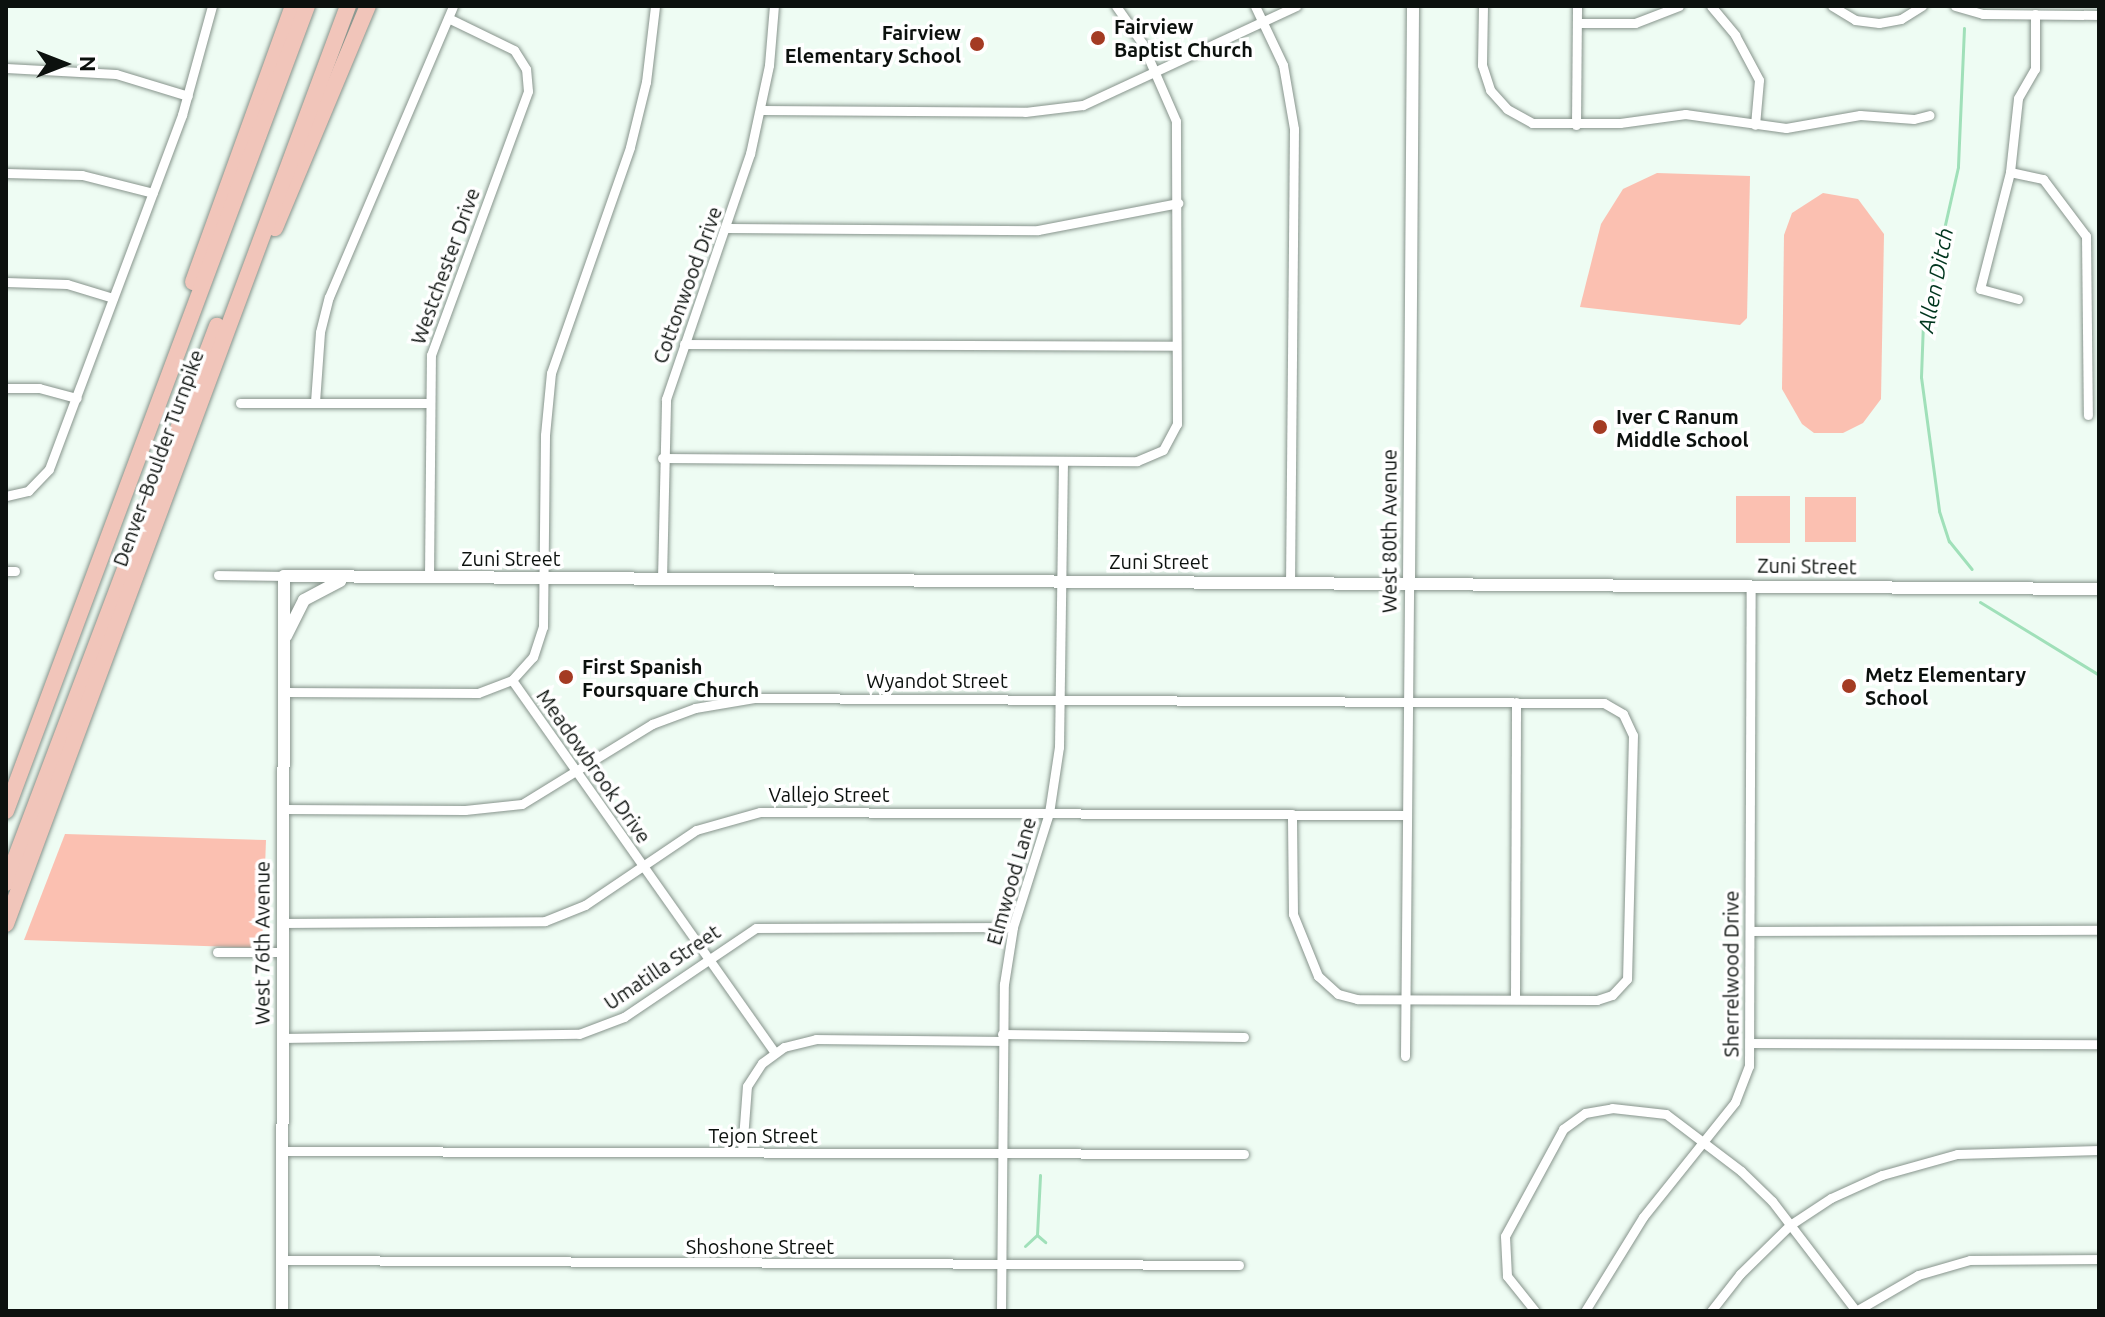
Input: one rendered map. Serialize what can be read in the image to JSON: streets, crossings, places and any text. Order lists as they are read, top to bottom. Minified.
{"streets":{"highway":["Denver–Boulder Turnpike"],"street":["Westchester Drive","Cottonwood Drive","West 80th Avenue","Zuni Street","Wyandot Street","Meadowbrook Drive","Vallejo Street","Elmwood Lane","West 76th Avenue","Umatilla Street","Sherrelwood Drive","Tejon Street","Shoshone Street"]},"crossings":[["Westchester Drive","Zuni Street"],["Cottonwood Drive","Zuni Street"],["West 80th Avenue","Zuni Street"],["West 80th Avenue","Wyandot Street"],["West 80th Avenue","Vallejo Street"],["Zuni Street","Meadowbrook Drive"],["Zuni Street","Elmwood Lane"],["Zuni Street","West 76th Avenue"],["Zuni Street","Sherrelwood Drive"],["Wyandot Street","Meadowbrook Drive"],["Wyandot Street","Elmwood Lane"],["Wyandot Street","West 76th Avenue"],["Meadowbrook Drive","Vallejo Street"],["Meadowbrook Drive","Umatilla Street"],["Vallejo Street","Elmwood Lane"],["Vallejo Street","West 76th Avenue"],["Elmwood Lane","Umatilla Street"],["Elmwood Lane","Tejon Street"],["Elmwood Lane","Shoshone Street"],["West 76th Avenue","Umatilla Street"],["West 76th Avenue","Tejon Street"],["West 76th Avenue","Shoshone Street"]],"water":["Allen Ditch"],"places":["Fairview Baptist Church","Fairview Elementary School","Iver C Ranum Middle School","First Spanish Foursquare Church","Metz Elementary School"],"north":"right"}
